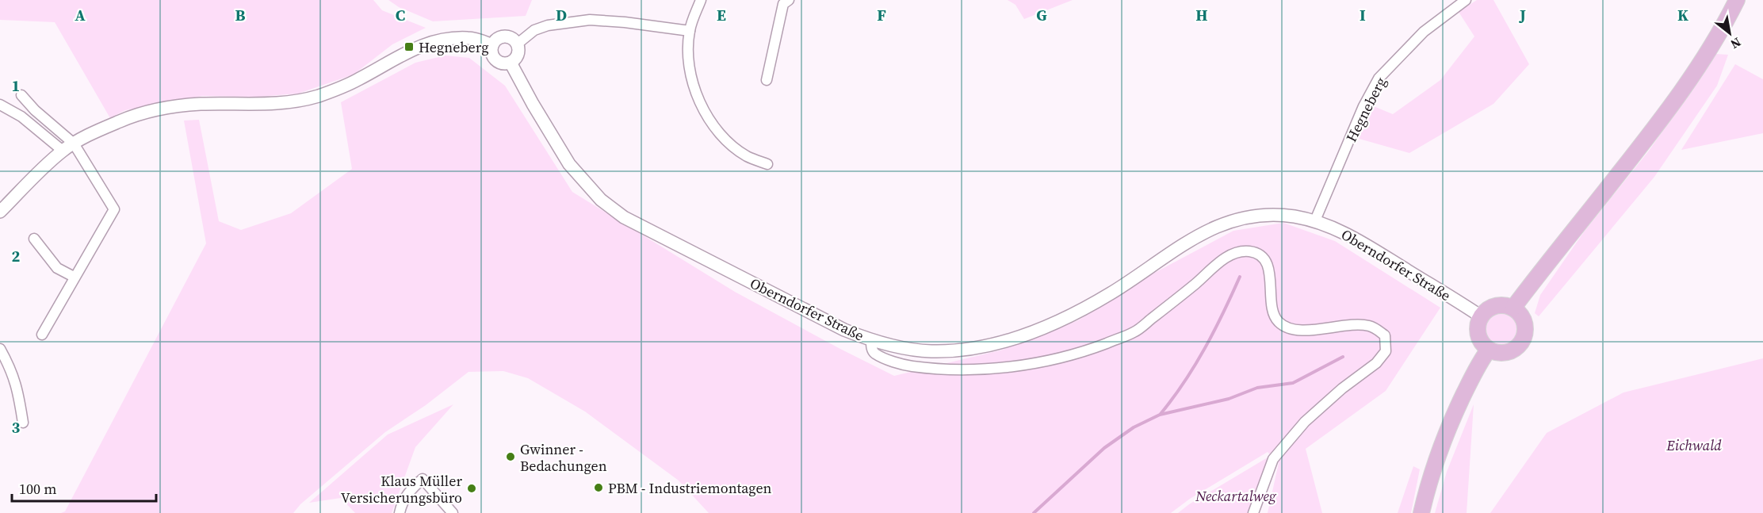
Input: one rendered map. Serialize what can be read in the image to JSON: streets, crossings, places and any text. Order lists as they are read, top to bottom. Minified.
{"streets":{"street":["Hegneberg","Oberndorfer Straße"]},"crossings":[["Hegneberg","Oberndorfer Straße"]],"parks":["Eichwald","Neckartalweg"],"places":{"transit":["Hegneberg"],"other":["Gwinner - Bedachungen","PBM - Industriemontagen","Klaus Müller Versicherungsbüro"]},"scale_bar":"100 m","north":"bottom right","grid":{"columns":["A","B","C","D","E","F","G","H","I","J","K"],"rows":["1","2","3"]}}
